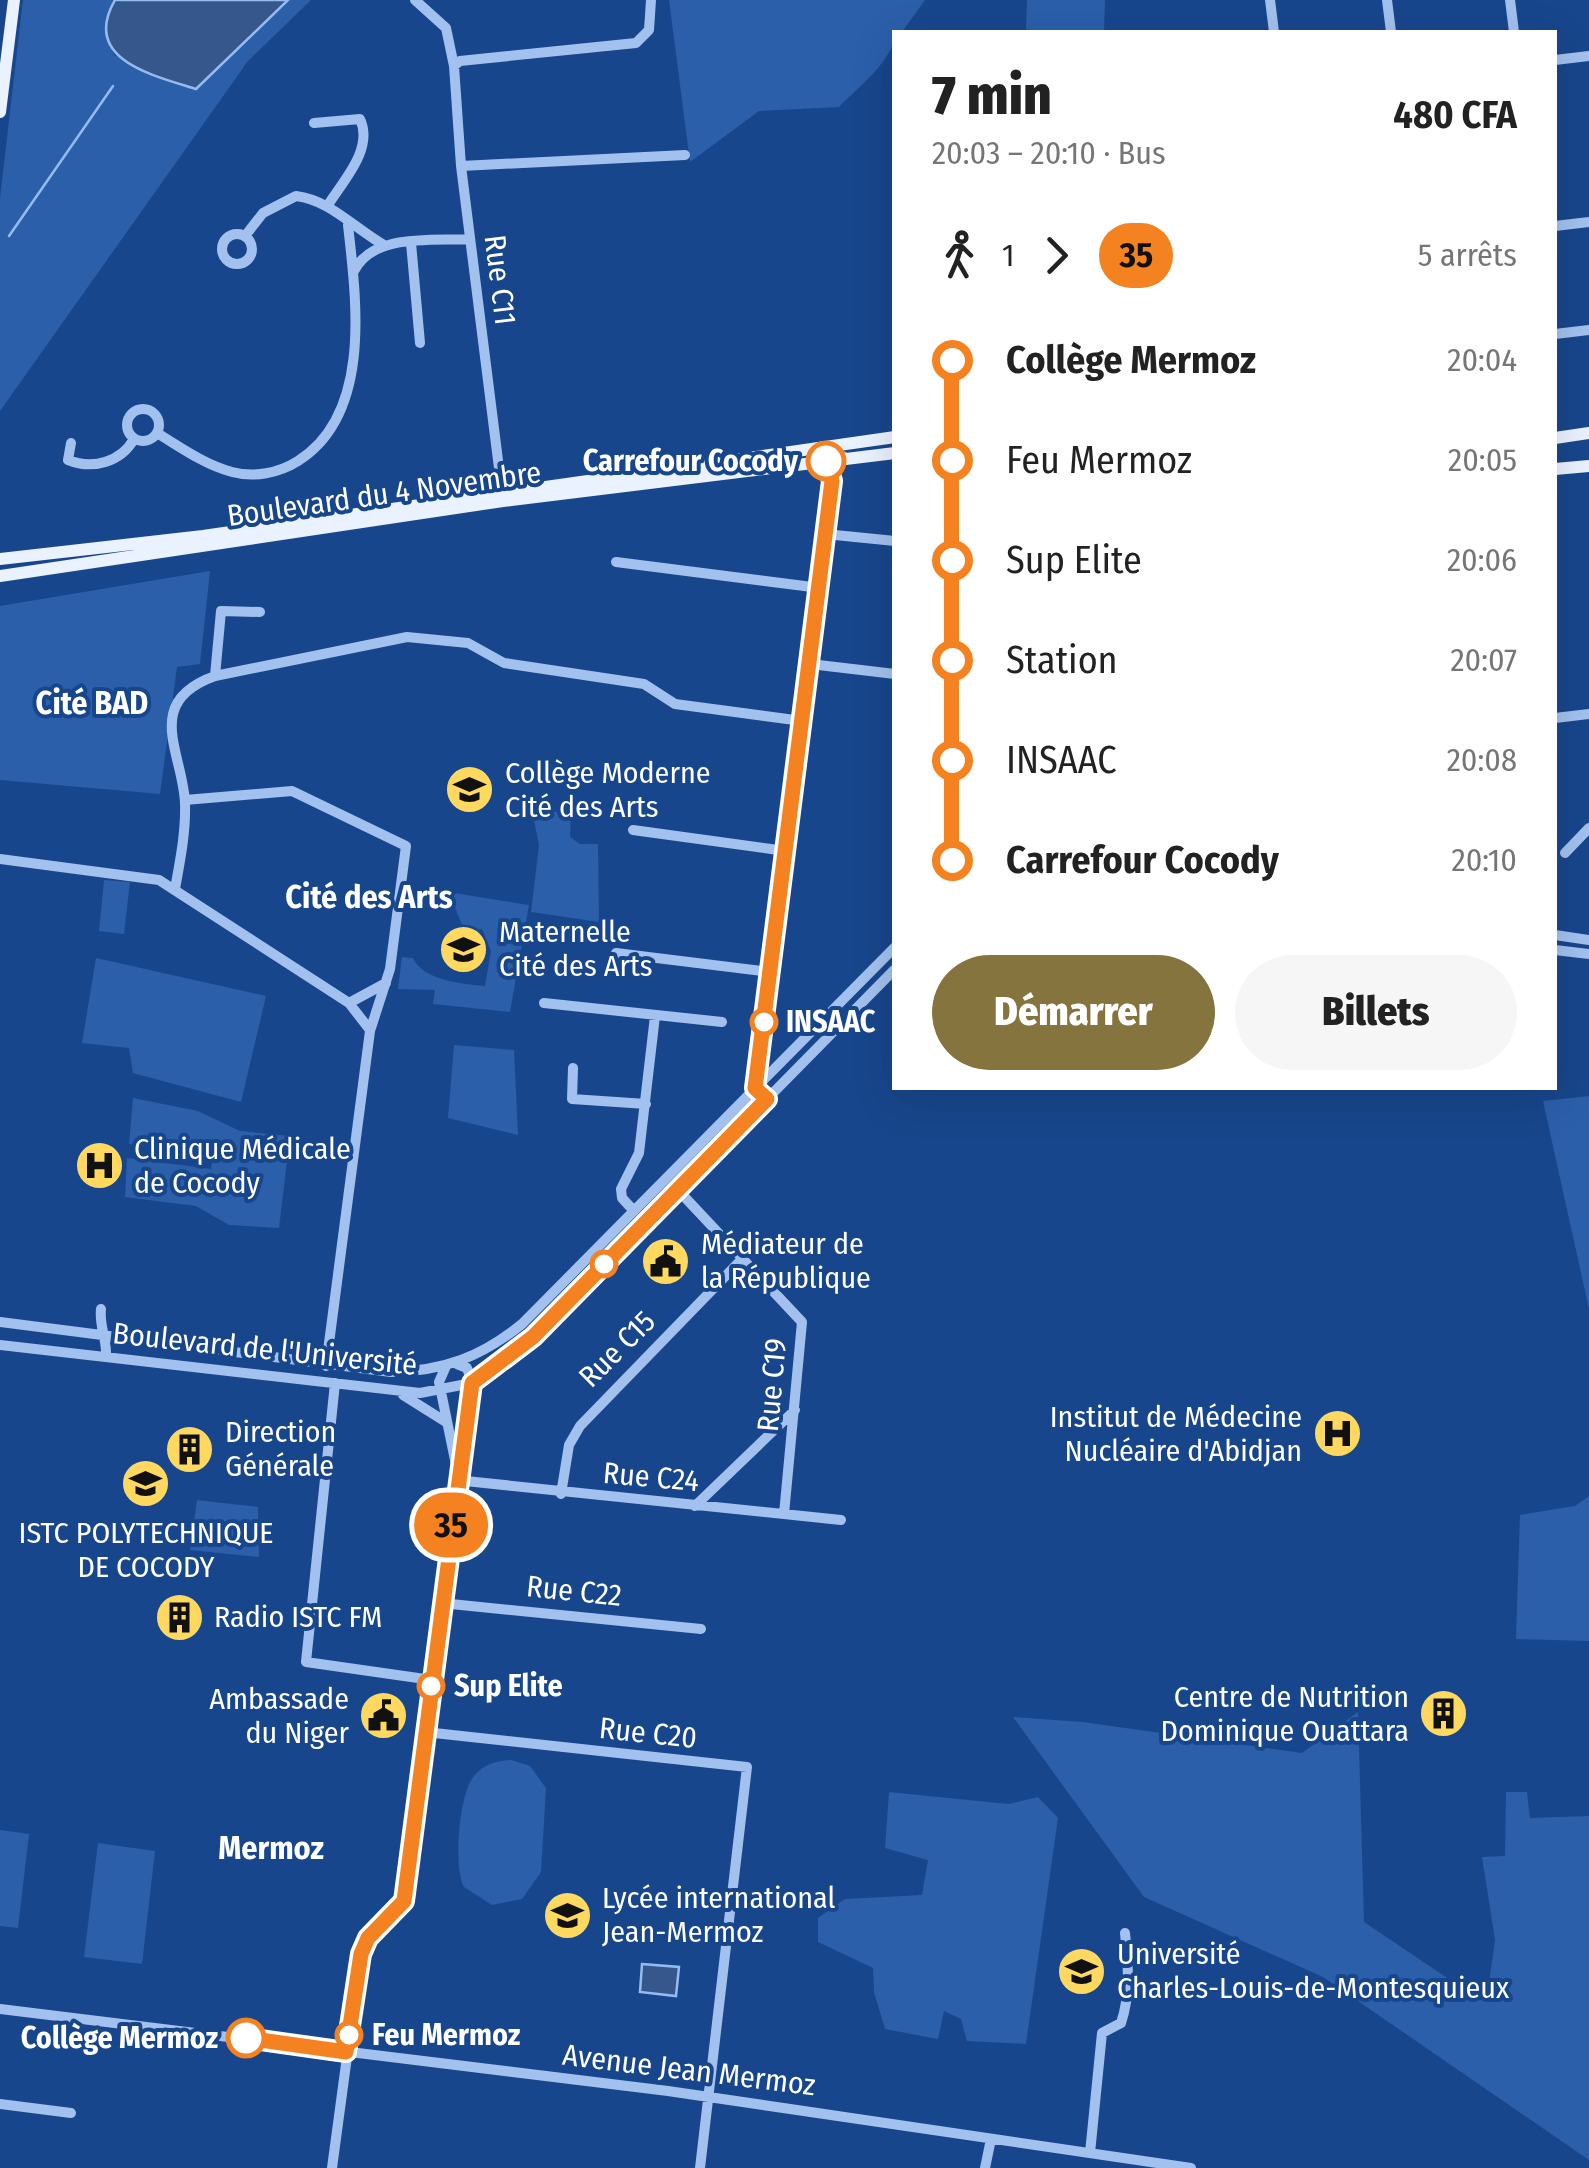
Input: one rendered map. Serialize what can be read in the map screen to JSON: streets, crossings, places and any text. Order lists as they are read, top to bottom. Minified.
{"streets":{"main road":["Boulevard du 4 Novembre"],"street":["Rue C11","Boulevard de l'Université","Rue C15","Rue C19","Rue C24","Rue C22","Rue C20","Avenue Jean Mermoz"]},"crossings":[["Rue C11","Boulevard du 4 Novembre"],["Boulevard de l'Université","Rue C19"],["Rue C15","Rue C19"],["Rue C15","Rue C24"],["Rue C19","Rue C24"],["Rue C20","Avenue Jean Mermoz"]],"districts":["Cité BAD","Cité des Arts","Mermoz"],"places":{"other":["Carrefour Cocody","INSAAC","Sup Elite","Feu Mermoz","Collège Mermoz"],"school or university":["Collège Moderne Cité des Arts","Maternelle Cité des Arts","ISTC POLYTECHNIQUE DE COCODY","Lycée international Jean-Mermoz","Université Charles-Louis-de-Montesquieux"],"hospital":["Clinique Médicale de Cocody","Institut de Médecine Nucléaire d'Abidjan"],"public building":["Médiateur de la République","Ambassade du Niger"],"building":["Direction Générale","Radio ISTC FM","Centre de Nutrition Dominique Ouattara"]},"lines":["bus line 35"],"page":{"on_map":"35","heading":["7 min","20:03 – 20:10 · Bus","480 CFA"],"legs":["1","35","5 arrêts"],"list":[{"name":"Collège Mermoz","value":"20:04"},{"name":"Feu Mermoz","value":"20:05"},{"name":"Sup Elite","value":"20:06"},{"name":"Station","value":"20:07"},{"name":"INSAAC","value":"20:08"},{"name":"Carrefour Cocody","value":"20:10"}],"buttons":["Démarrer","Billets"]}}
